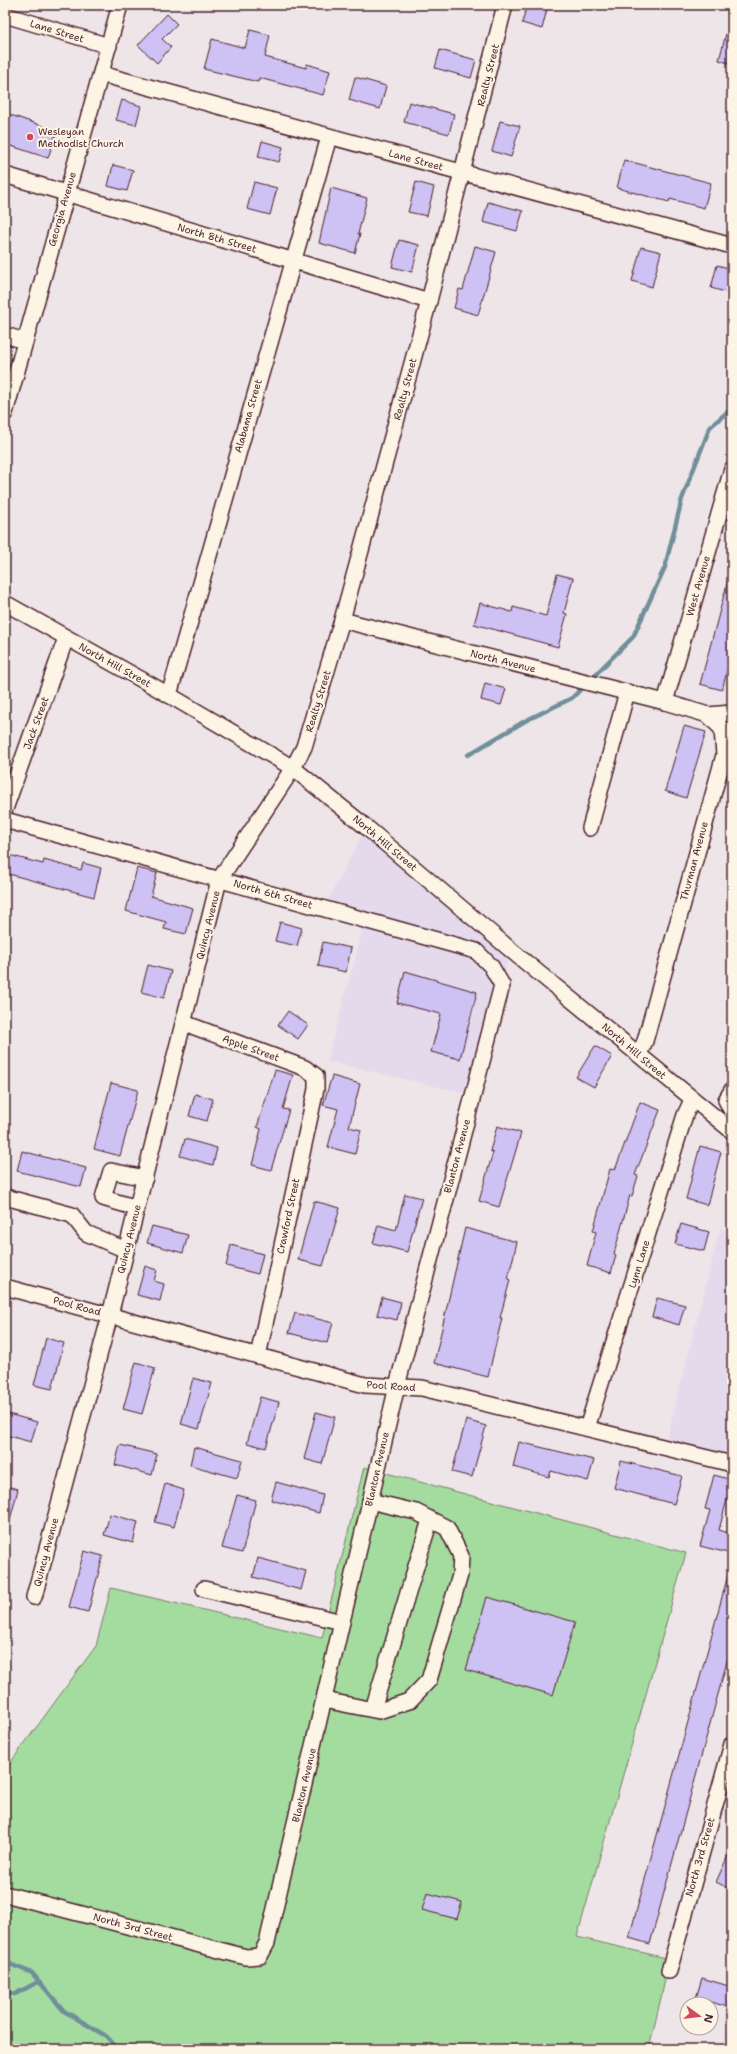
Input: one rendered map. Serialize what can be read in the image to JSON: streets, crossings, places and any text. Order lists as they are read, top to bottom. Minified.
{"streets":{"street":["Lane Street","Realty Street","Georgia Avenue","North 8th Street","Alabama Street","West Avenue","North Avenue","North Hill Street","Jack Street","Thurman Avenue","North 6th Street","Quincy Avenue","Apple Street","Blanton Avenue","Crawford Street","Lynn Lane","Pool Road","North 3rd Street"]},"crossings":[["Lane Street","Realty Street"],["Lane Street","Georgia Avenue"],["Lane Street","Alabama Street"],["Realty Street","North 8th Street"],["Realty Street","North Avenue"],["Realty Street","North Hill Street"],["Realty Street","North 6th Street"],["Realty Street","Quincy Avenue"],["Georgia Avenue","North 8th Street"],["North 8th Street","Alabama Street"],["Alabama Street","North Hill Street"],["West Avenue","North Avenue"],["West Avenue","Thurman Avenue"],["North Avenue","Thurman Avenue"],["North Hill Street","Jack Street"],["North Hill Street","Thurman Avenue"],["North Hill Street","Lynn Lane"],["North 6th Street","Quincy Avenue"],["North 6th Street","Blanton Avenue"],["Quincy Avenue","Apple Street"],["Quincy Avenue","Pool Road"],["Apple Street","Crawford Street"],["Blanton Avenue","Pool Road"],["Blanton Avenue","North 3rd Street"],["Crawford Street","Pool Road"],["Lynn Lane","Pool Road"]],"places":["Wesleyan Methodist Church"],"north":"right"}
